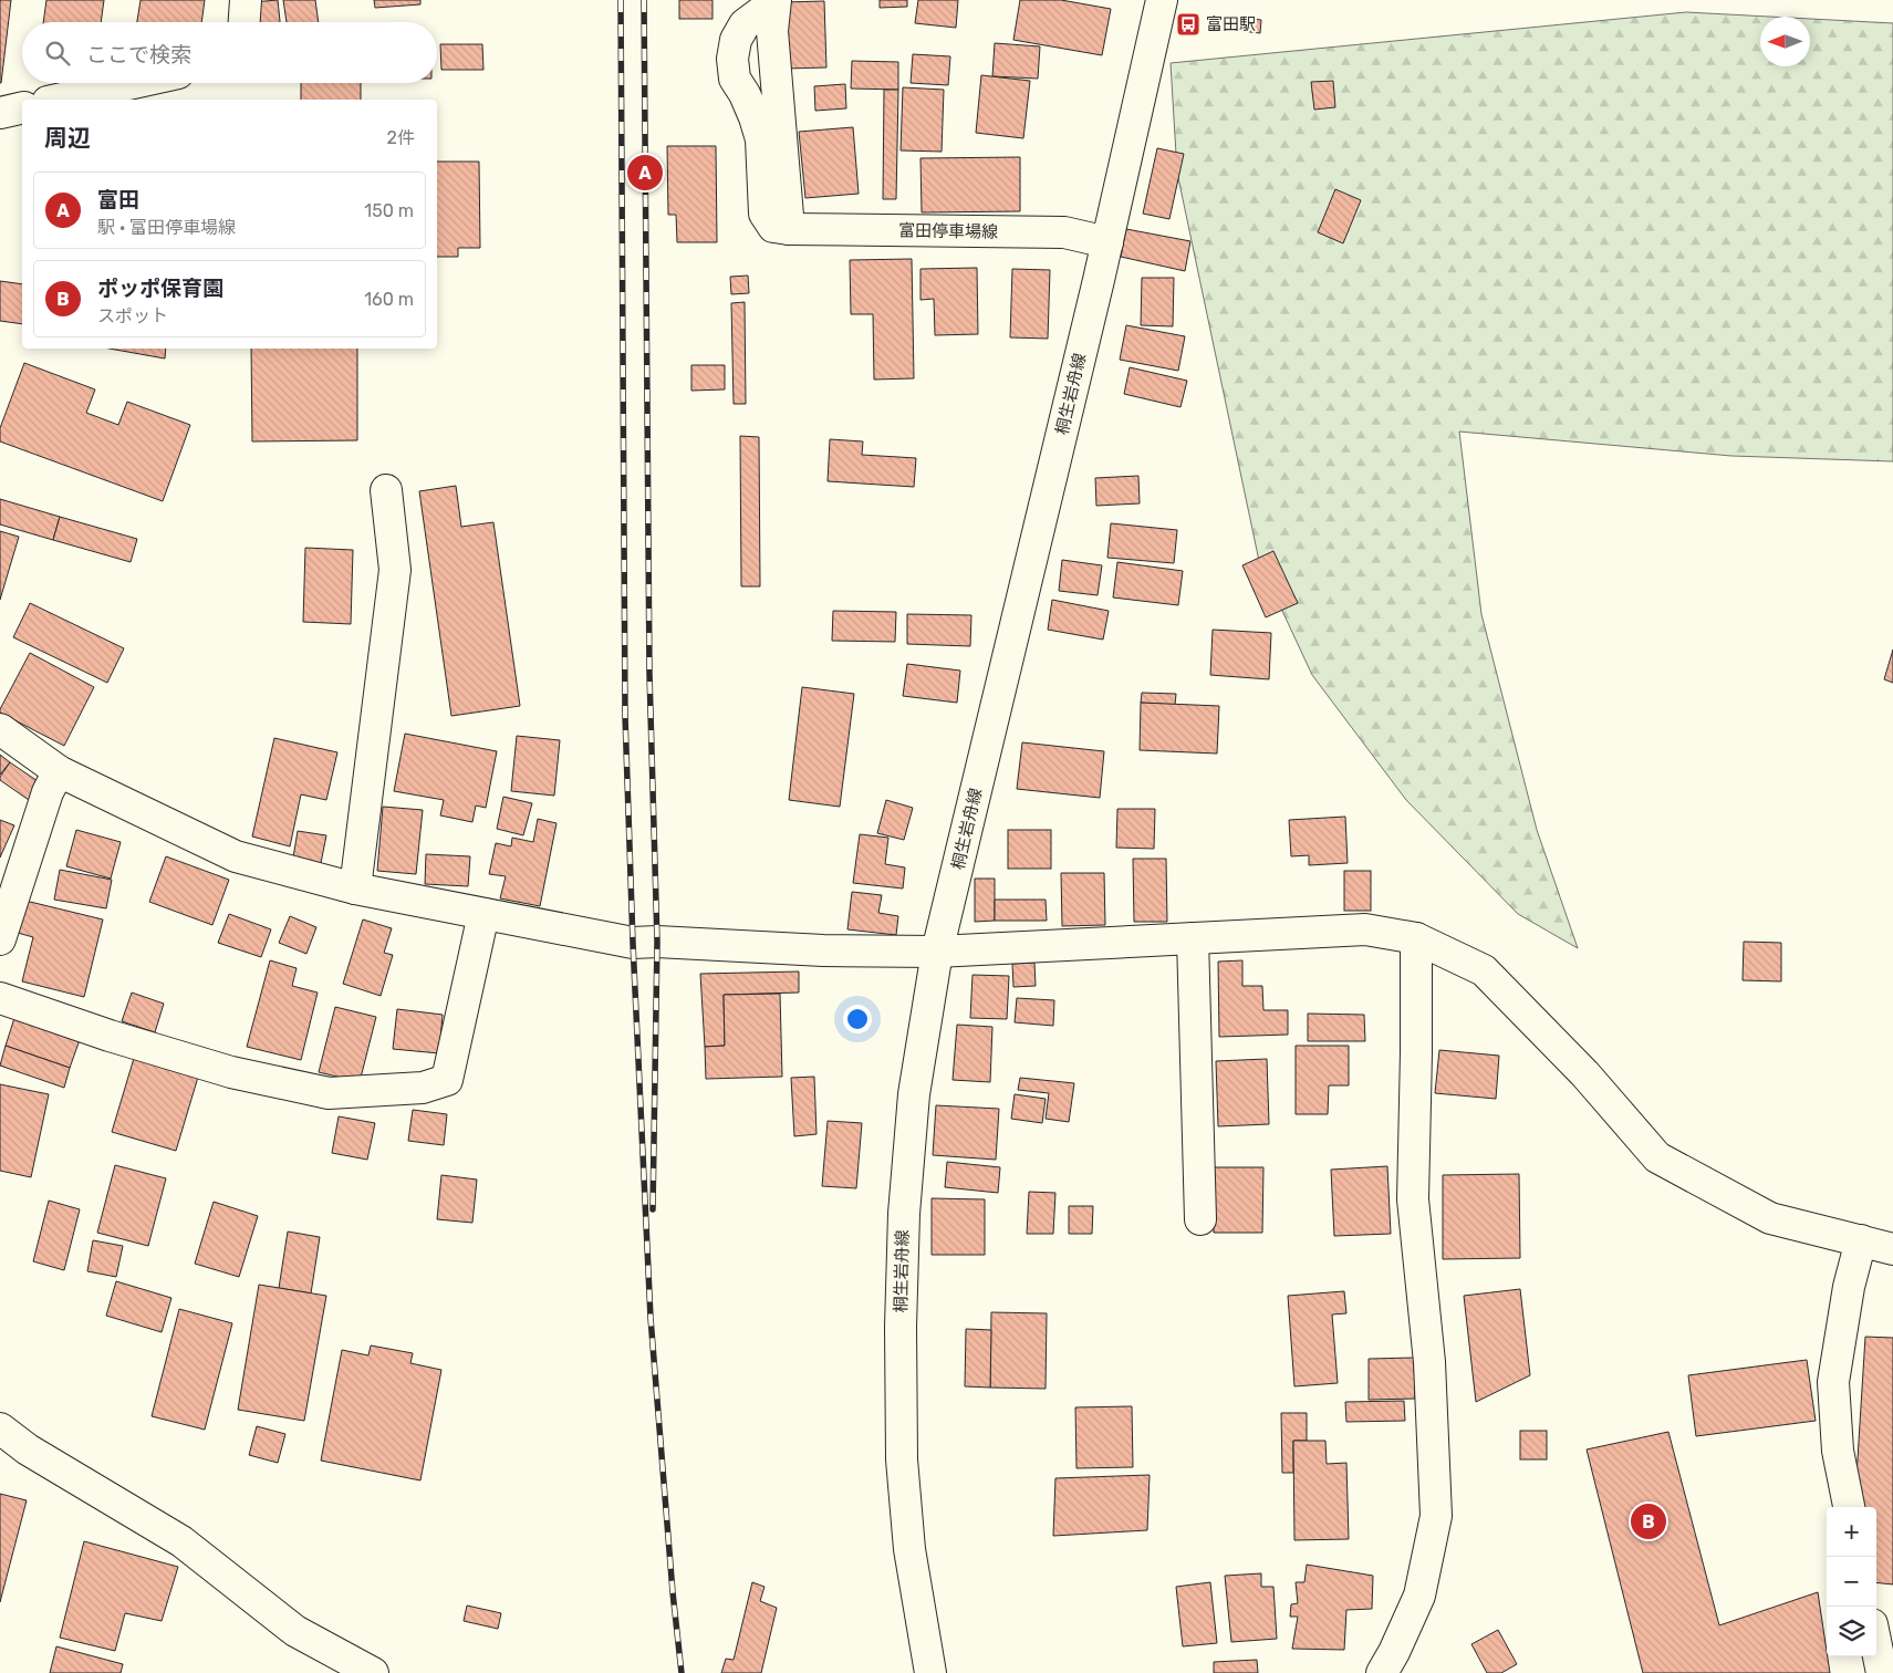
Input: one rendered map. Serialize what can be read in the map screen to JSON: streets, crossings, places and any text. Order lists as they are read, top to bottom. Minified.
{"streets":{"street":["富田停車場線","桐生岩舟線"]},"crossings":[["富田停車場線","桐生岩舟線"]],"places":{"bus stop":["富田駅"]},"north":"left","page":{"search":"ここで検索","heading":["周辺","2件"],"pins":["A","B"],"list":[{"mark":"A","name":"富田","note":"駅 · 富田停車場線","value":"150 m"},{"mark":"B","name":"ポッポ保育園","note":"スポット","value":"160 m"}],"map_buttons":["+","−"]}}
